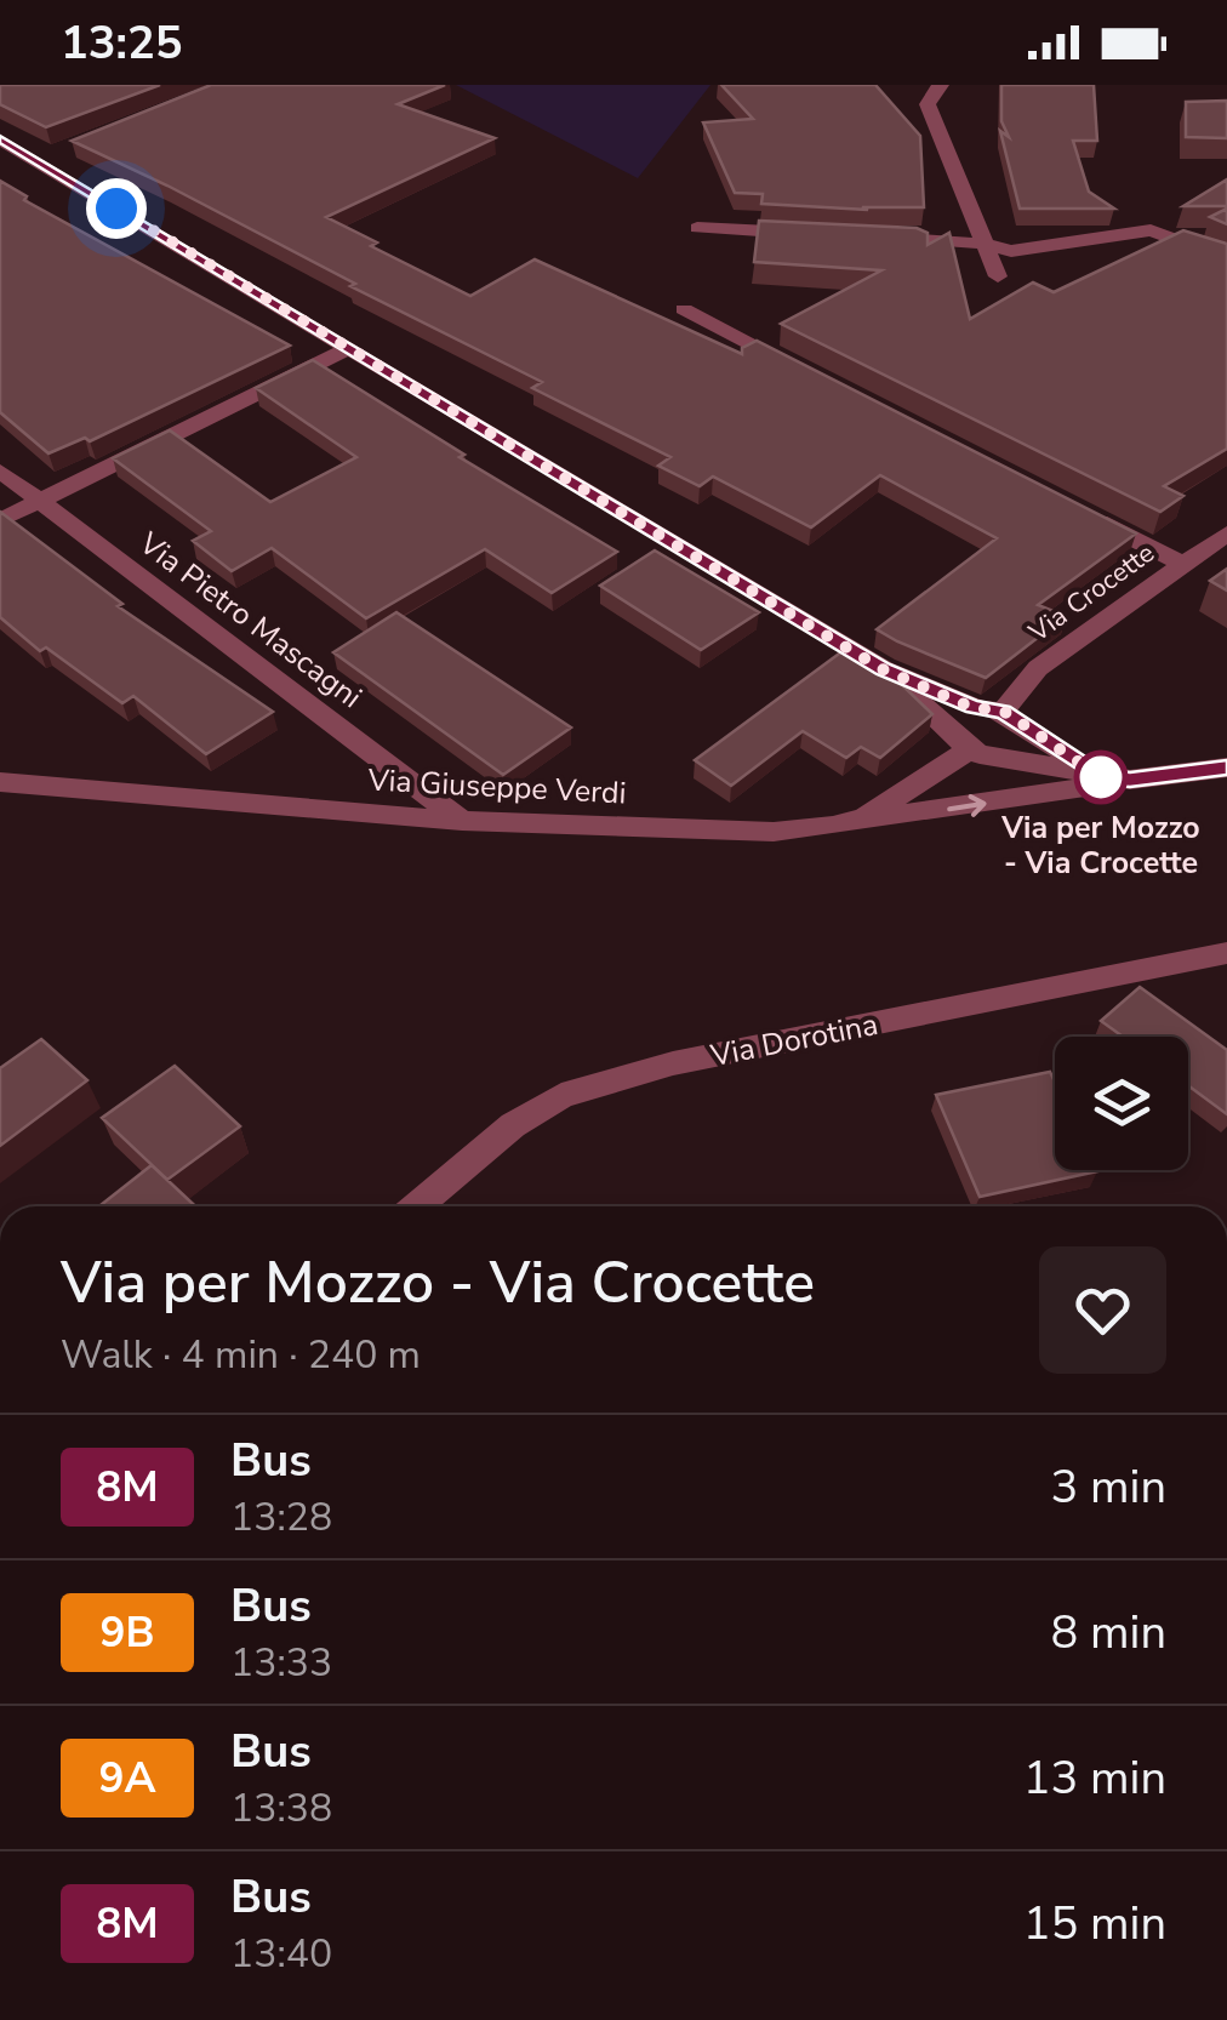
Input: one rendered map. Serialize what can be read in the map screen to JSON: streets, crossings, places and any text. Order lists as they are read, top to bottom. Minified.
{"streets":{"street":["Via Crocette","Via Pietro Mascagni","Via Giuseppe Verdi","Via Dorotina"]},"crossings":[["Via Crocette","Via Giuseppe Verdi"],["Via Pietro Mascagni","Via Giuseppe Verdi"]],"places":["Via per Mozzo - Via Crocette"],"lines":["bus line 8M"],"page":{"status":"13:25","heading":["Via per Mozzo - Via Crocette","Walk · 4 min · 240 m"],"list":[{"mark":"8M","name":"Bus","note":"13:28","value":"3 min"},{"mark":"9B","name":"Bus","note":"13:33","value":"8 min"},{"mark":"9A","name":"Bus","note":"13:38","value":"13 min"},{"mark":"8M","name":"Bus","note":"13:40","value":"15 min"}]}}
